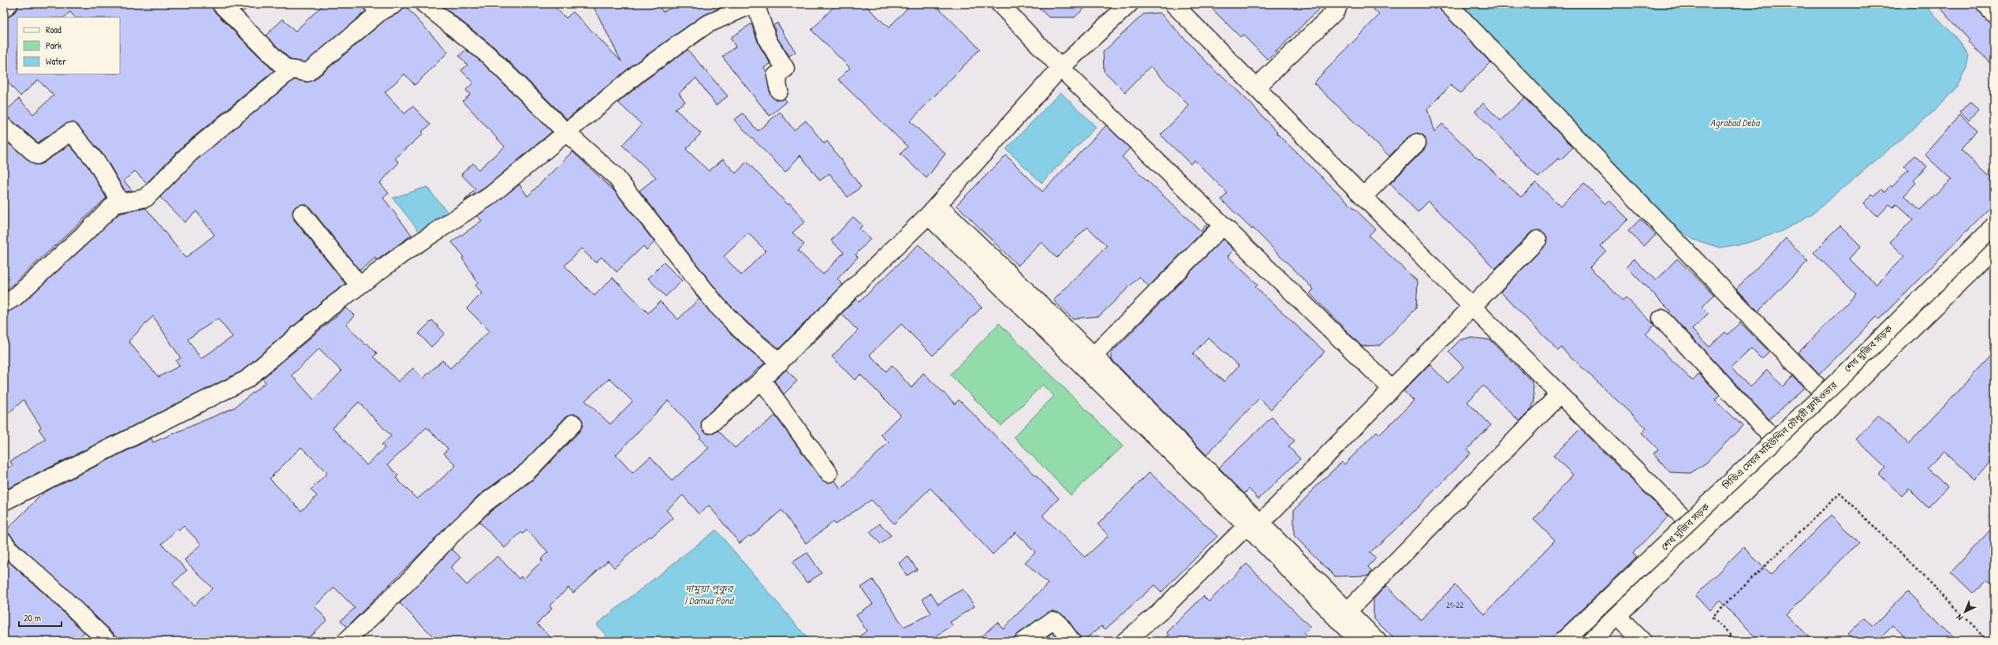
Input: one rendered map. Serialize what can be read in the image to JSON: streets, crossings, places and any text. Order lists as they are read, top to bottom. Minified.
{"streets":{"main road":["শেখ মুজিব সড়ক","সিডিএ মেয়র মহিউদ্দিন চৌধুরী ফ্লাইওভার"]},"crossings":[["শেখ মুজিব সড়ক","সিডিএ মেয়র মহিউদ্দিন চৌধুরী ফ্লাইওভার"]],"water":["Agrabad Deba","দামুয়া পুকুর | Damua Pond"],"house_numbers":["21-22"],"legend":["Road","Park","Water"],"scale_bar":"20 m","north":"bottom left"}
